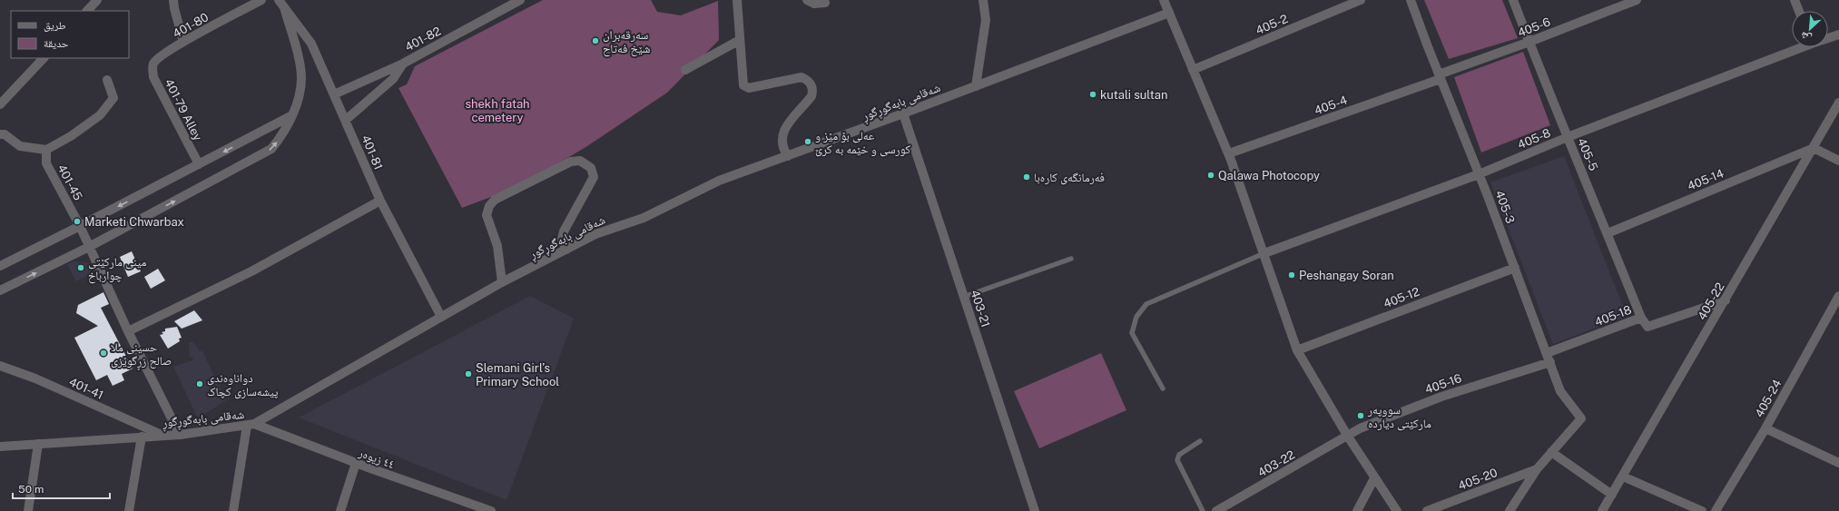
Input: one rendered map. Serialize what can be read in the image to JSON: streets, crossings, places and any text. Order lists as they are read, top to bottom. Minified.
{"streets":{"street":["405-2","401-80","405-6","401-82","شەقامی بابەگوڕگوڕ","405-4","401-79 Alley","405-8","401-81","405-5","405-14","401-45","405-3","405-12","405-22","403-21","405-18","405-16","401-41","405-24","٤٤ زیوەر","403-22","405-20"]},"crossings":[["401-80","401-79 Alley"],["405-6","405-4"],["405-6","405-5"],["405-6","405-3"],["401-82","401-81"],["شەقامی بابەگوڕگوڕ","401-81"],["شەقامی بابەگوڕگوڕ","401-45"],["شەقامی بابەگوڕگوڕ","403-21"],["شەقامی بابەگوڕگوڕ","401-41"],["شەقامی بابەگوڕگوڕ","٤٤ زیوەر"],["405-4","405-3"],["405-8","405-5"],["405-8","405-3"],["405-5","405-14"],["405-5","405-18"],["405-14","405-22"],["405-3","405-12"],["405-3","405-18"],["405-3","405-16"],["405-22","405-18"],["405-18","405-16"],["405-16","403-22"]],"parks":["shekh fatah cemetery"],"places":["سەرقەبران شێخ فەتاح","kutali sultan","عەلی بۆ مێز و کورسی و خێمە بە کرێ","Qalawa Photocopy","فەرمانگەی کارەبا","Marketi Chwarbax","مینی مارکێتی چوارباخ","Peshangay Soran","حسینی ملا صالح زڕگوێزی","Slemani Girl’s Primary School","دواناوەندی پیشەسازی کچاک","سووپەر مارکێتی دیاردە"],"legend":["طريق","حديقة"],"scale_bar":"50 m","north":"bottom left"}
